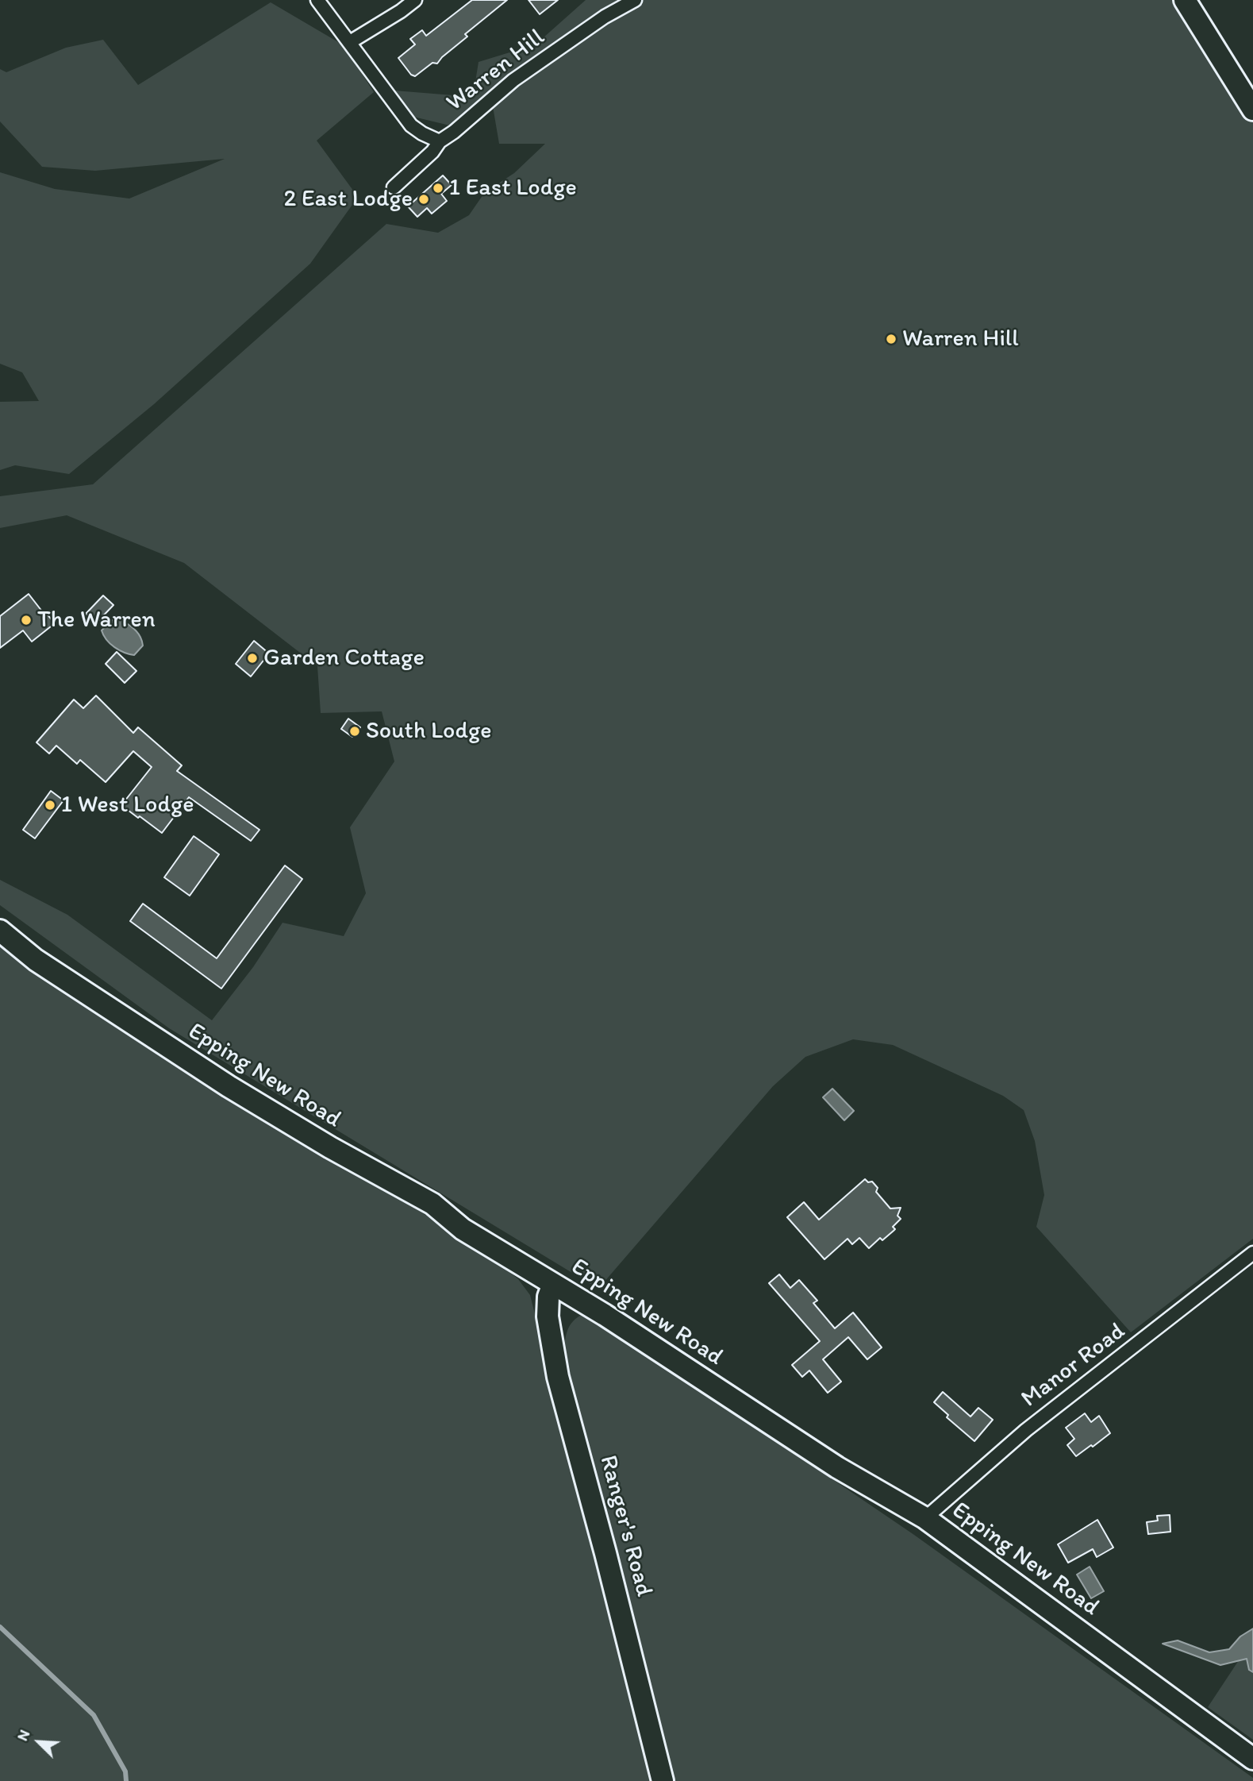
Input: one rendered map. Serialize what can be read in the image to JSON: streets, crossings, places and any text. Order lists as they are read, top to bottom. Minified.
{"streets":{"main road":["Epping New Road","Ranger's Road"],"street":["Warren Hill","Manor Road"]},"crossings":[["Epping New Road","Manor Road"],["Epping New Road","Ranger's Road"]],"places":["1 East Lodge","2 East Lodge","Warren Hill","The Warren","Garden Cottage","South Lodge","1 West Lodge"],"north":"top left"}
